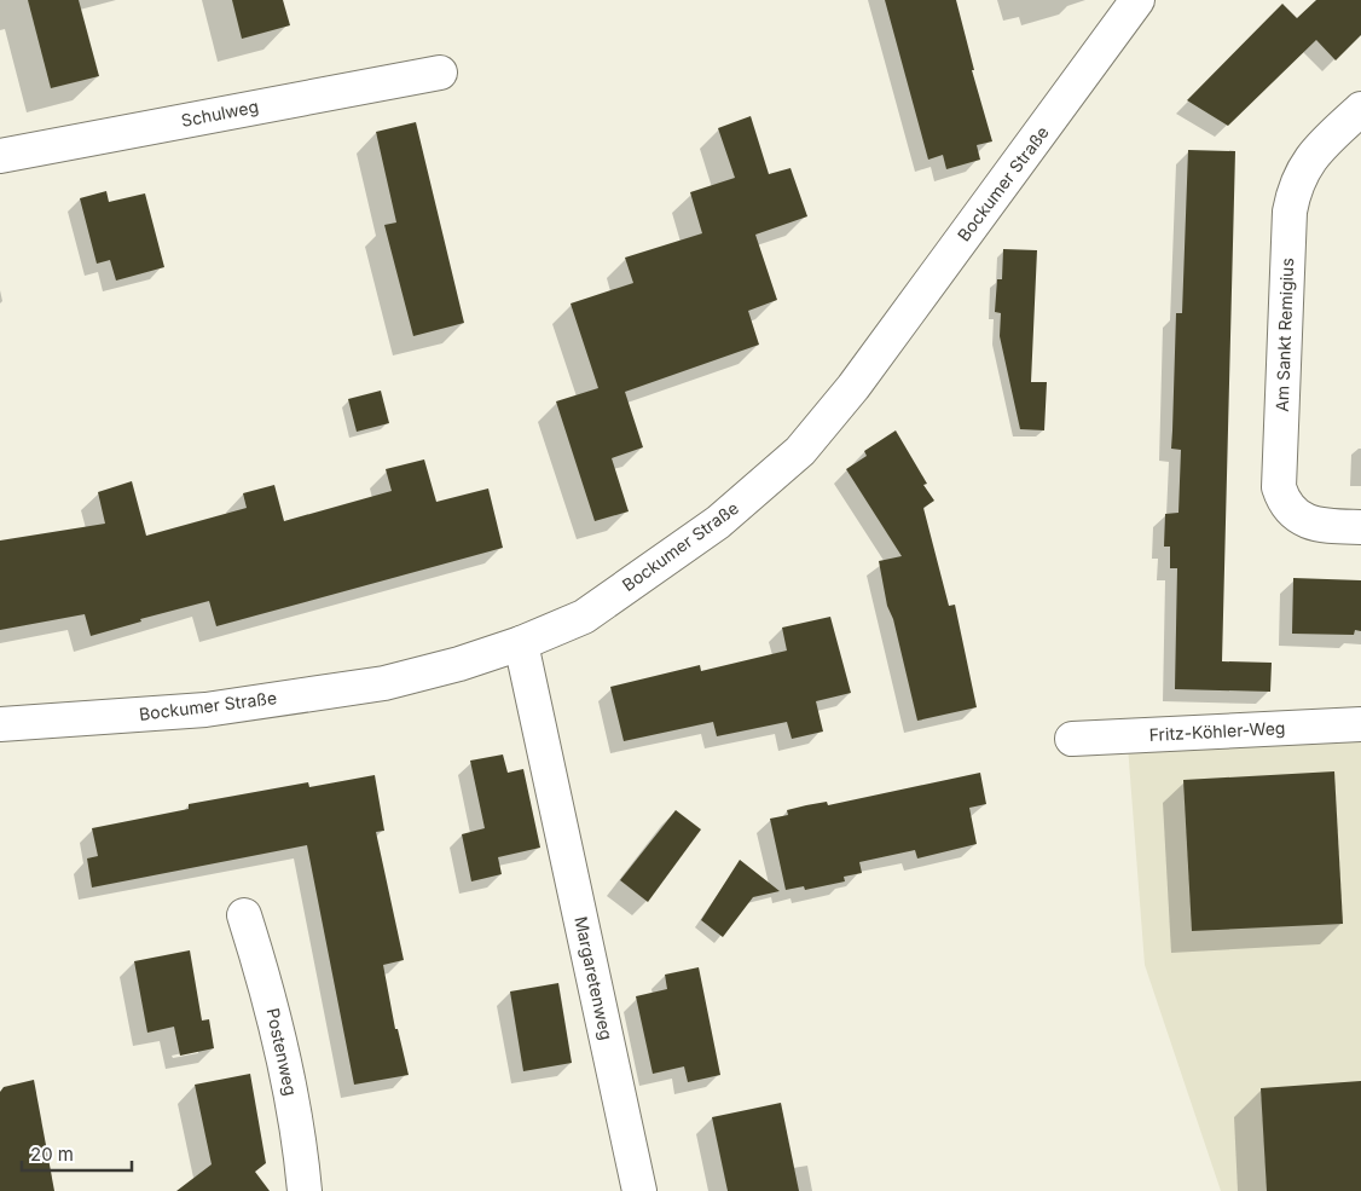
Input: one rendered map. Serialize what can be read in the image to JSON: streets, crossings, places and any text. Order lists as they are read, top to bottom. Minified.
{"streets":{"street":["Schulweg","Bockumer Straße","Am Sankt Remigius","Fritz-Köhler-Weg","Margaretenweg","Postenweg"]},"crossings":[["Bockumer Straße","Margaretenweg"]],"scale_bar":"20 m"}
